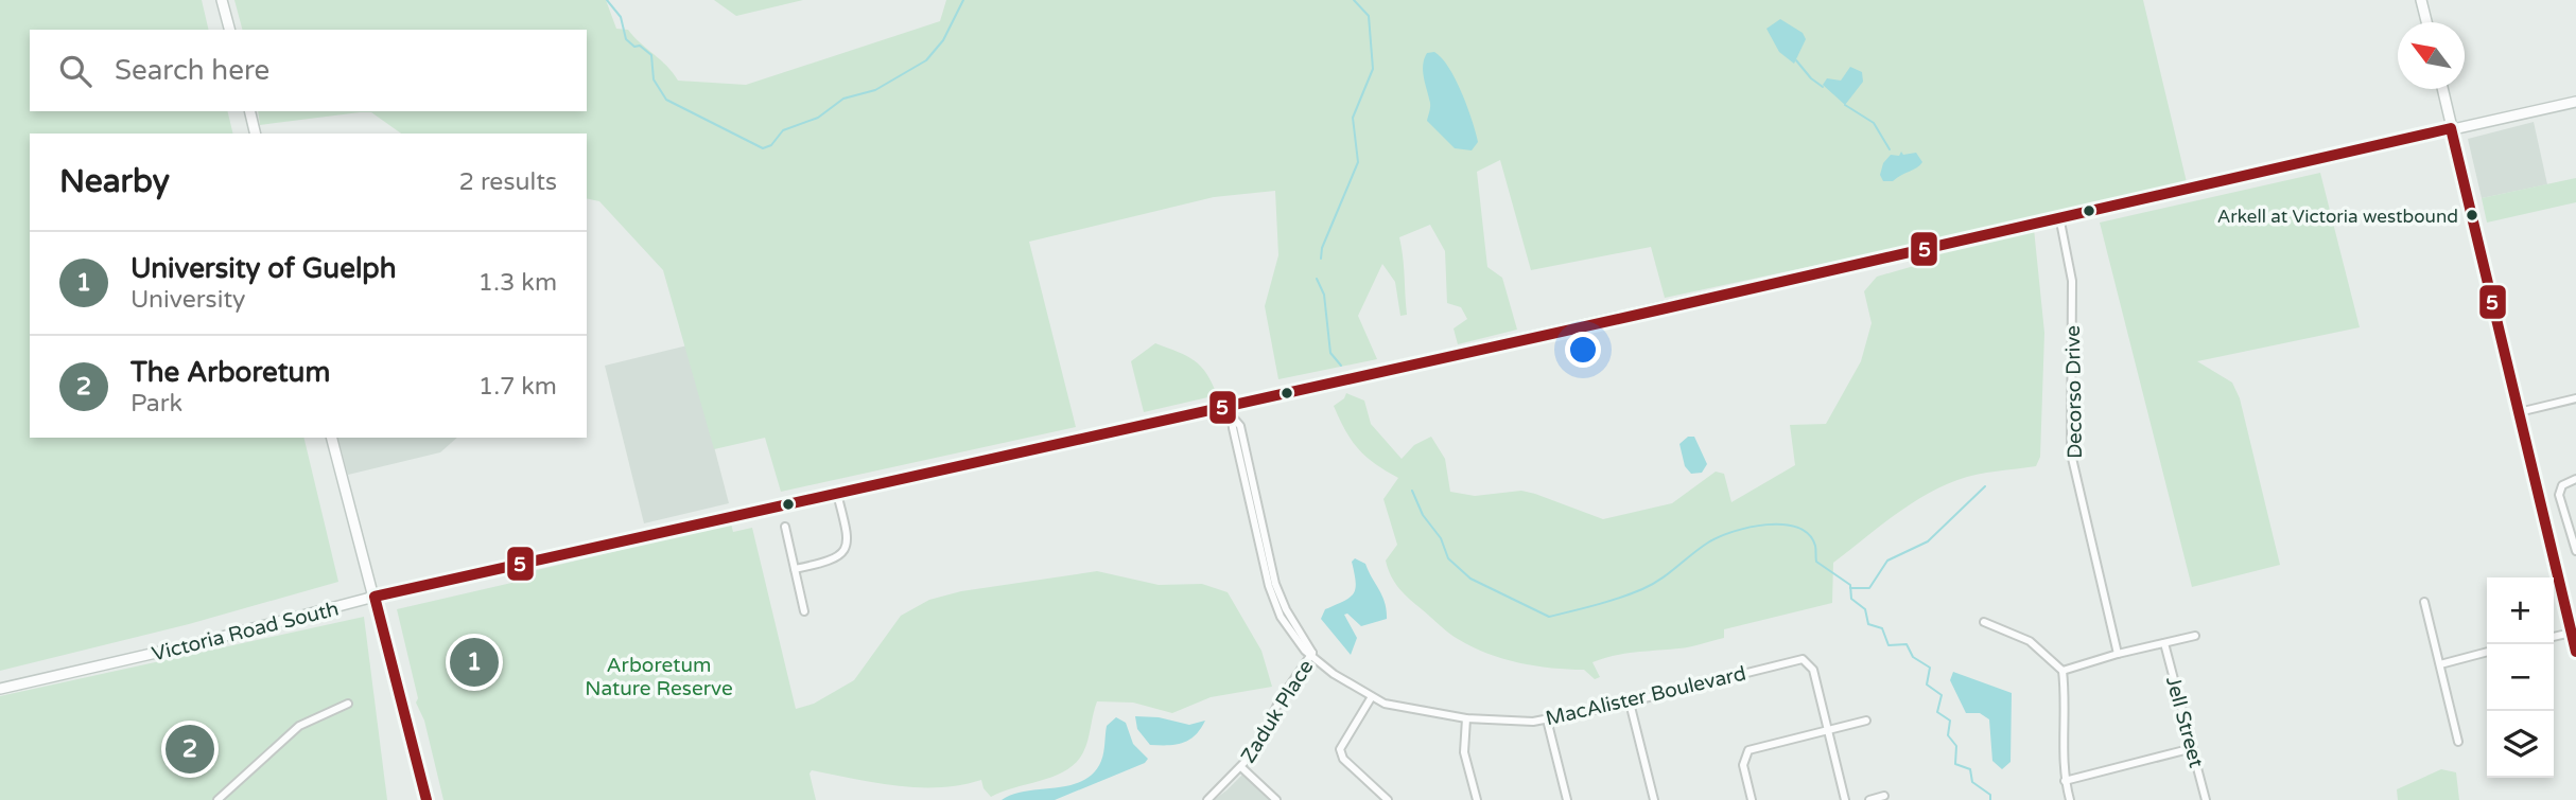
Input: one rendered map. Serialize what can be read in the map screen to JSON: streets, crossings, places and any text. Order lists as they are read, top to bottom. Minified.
{"streets":{"main road":["Victoria Road South"],"street":["Decorso Drive","MacAlister Boulevard","Zaduk Place","Jell Street"]},"crossings":[["Decorso Drive","Victoria Road South"],["Victoria Road South","MacAlister Boulevard"],["MacAlister Boulevard","Zaduk Place"]],"parks":["Arboretum Nature Reserve"],"places":["Arkell at Victoria westbound"],"lines":["transit line 5"],"north":"top left","page":{"search":"Search here","heading":["Nearby","2 results"],"list":[{"mark":"1","name":"University of Guelph","note":"University","value":"1.3 km"},{"mark":"2","name":"The Arboretum","note":"Park","value":"1.7 km"}],"map_buttons":["+","−"],"pins":["1","2"]}}
